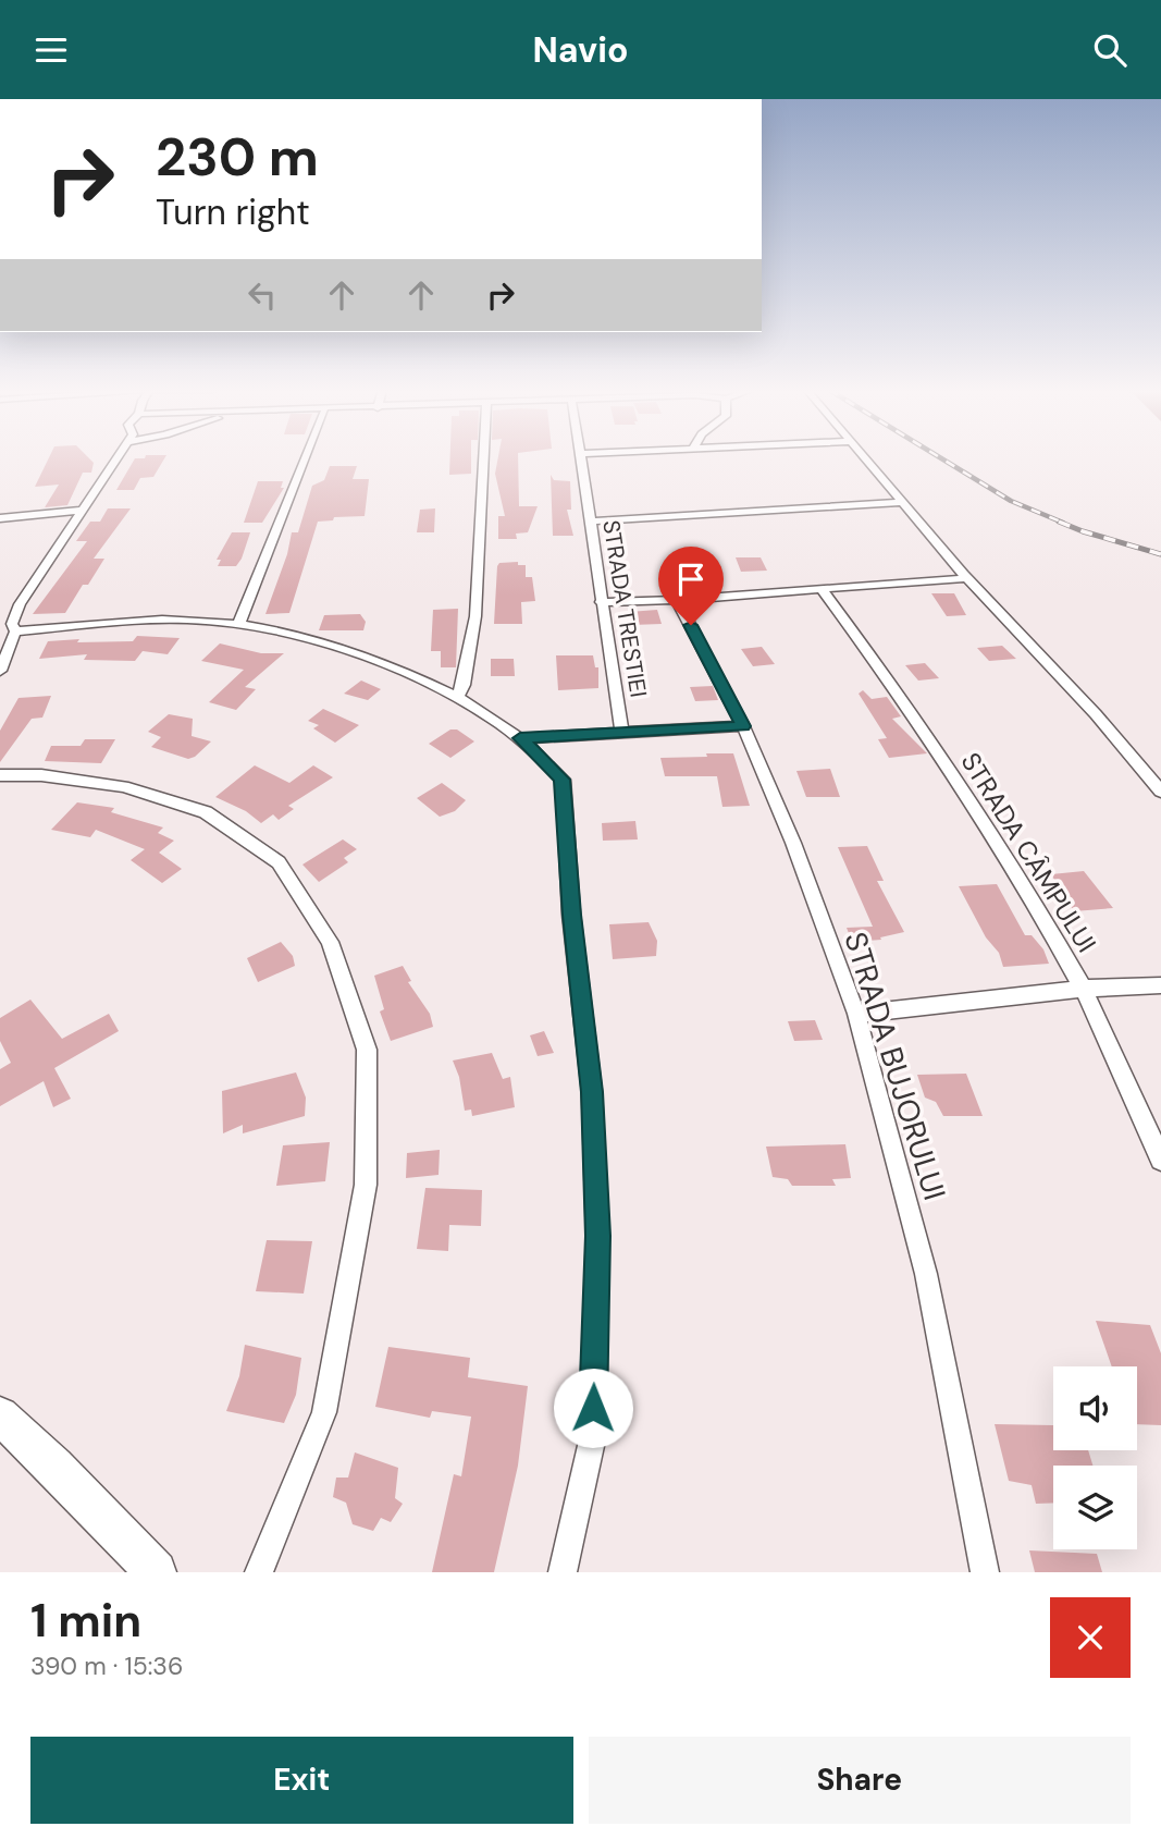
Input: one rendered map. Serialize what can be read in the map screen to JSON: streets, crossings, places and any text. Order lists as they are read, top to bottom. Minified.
{"streets":{"street":["STRADA TRESTIEI","STRADA CÂMPULUI","STRADA BUJORULUI"]},"page":{"header":"Navio","turn":["230 m","Turn right"],"heading":["1 min","390 m · 15:36"],"buttons":["Exit","Share"]}}
